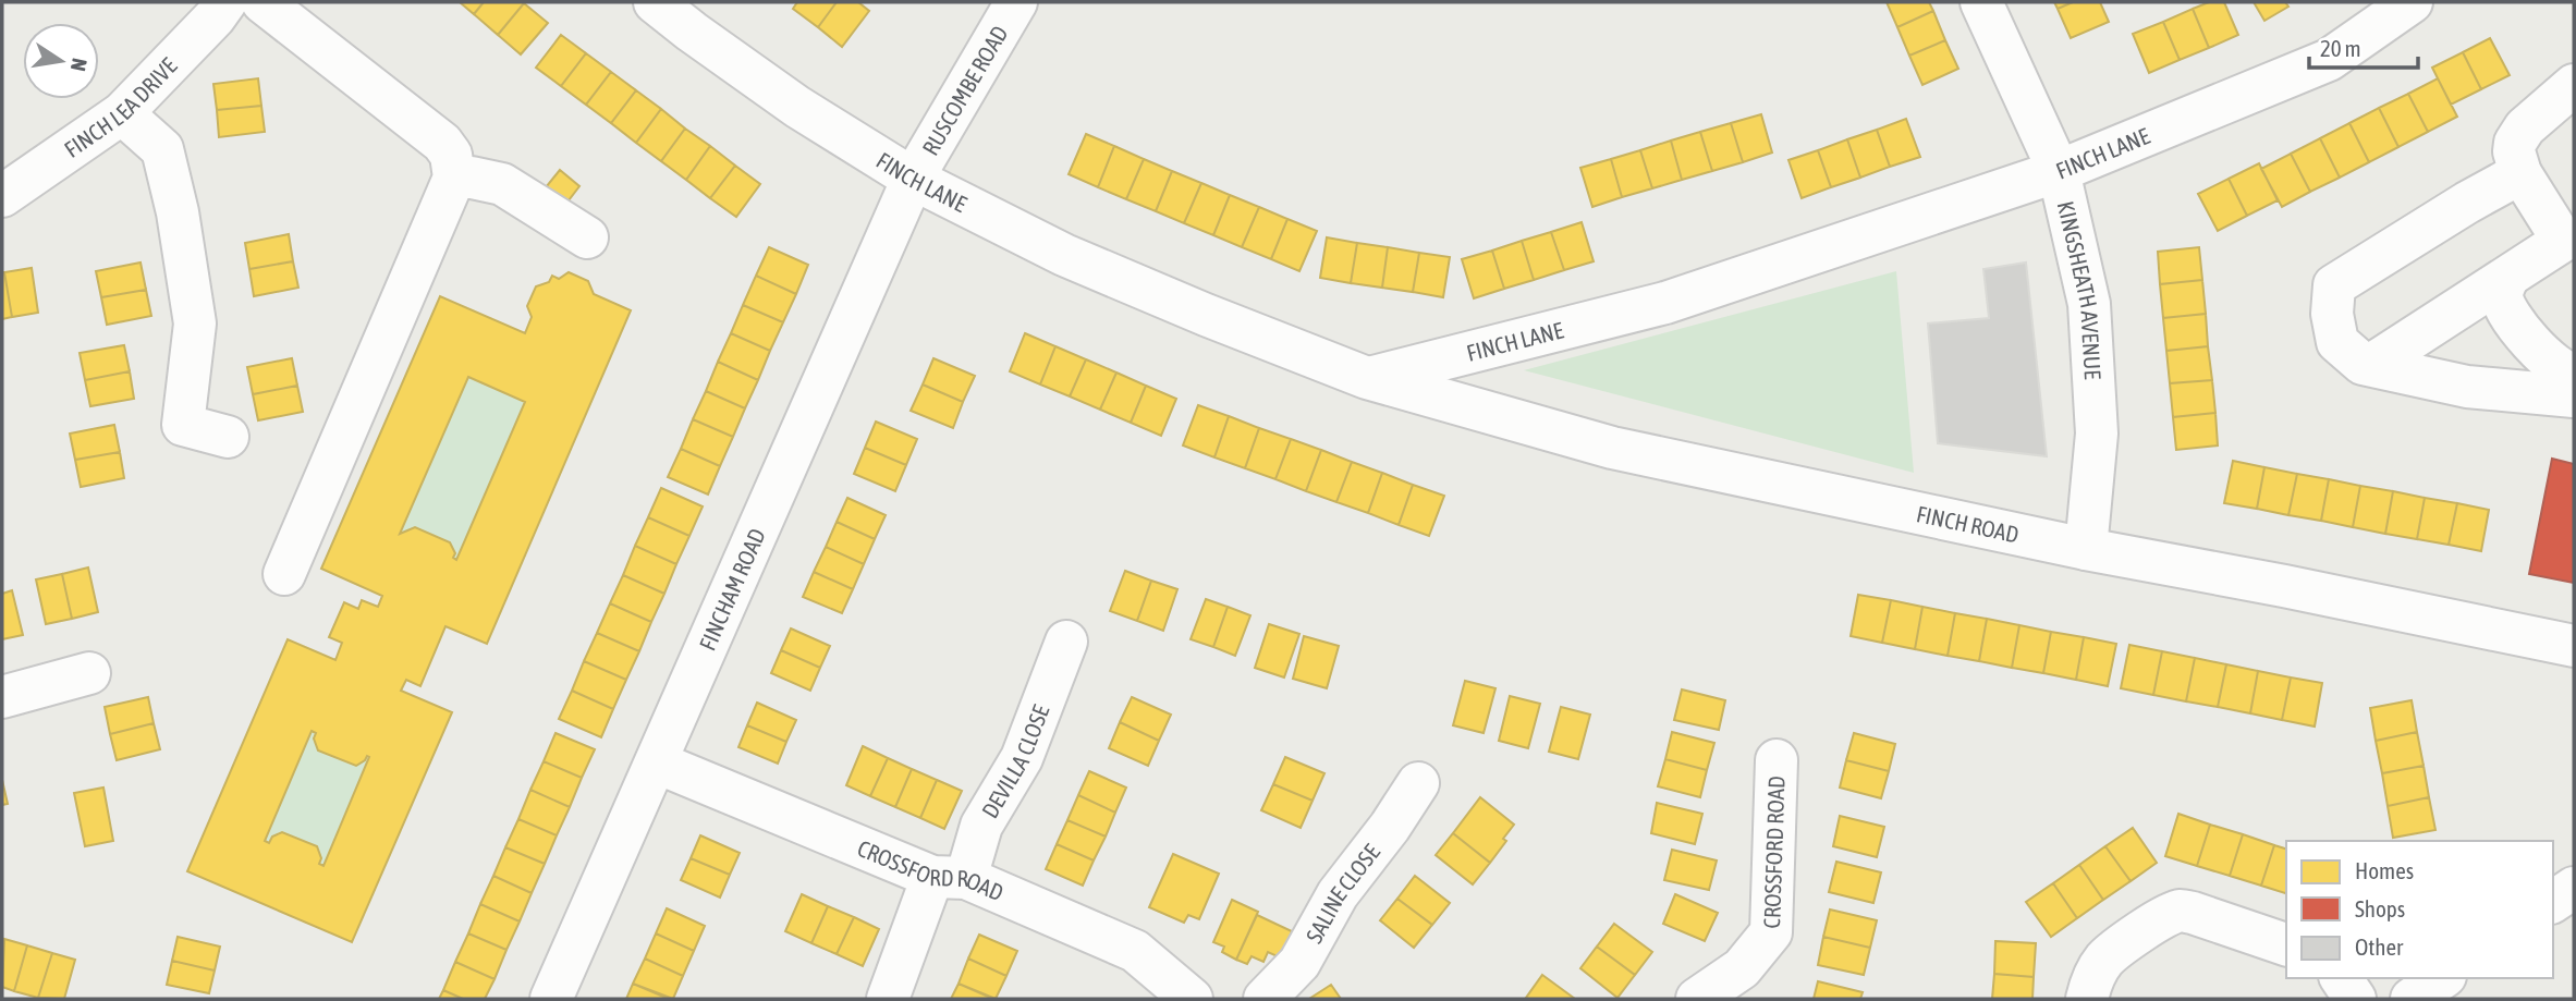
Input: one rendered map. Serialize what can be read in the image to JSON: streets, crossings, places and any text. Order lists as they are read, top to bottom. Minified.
{"streets":{"street":["RUSCOMBE ROAD","FINCH LEA DRIVE","FINCH LANE","KINGSHEATH AVENUE","FINCH ROAD","FINCHAM ROAD","DEVILLA CLOSE","CROSSFORD ROAD","SALINE CLOSE"]},"crossings":[["RUSCOMBE ROAD","FINCH LANE"],["RUSCOMBE ROAD","FINCHAM ROAD"],["FINCH LANE","KINGSHEATH AVENUE"],["FINCH LANE","FINCH ROAD"],["FINCH LANE","FINCHAM ROAD"],["KINGSHEATH AVENUE","FINCH ROAD"],["FINCHAM ROAD","CROSSFORD ROAD"],["DEVILLA CLOSE","CROSSFORD ROAD"]],"legend":["Homes","Shops","Other"],"scale_bar":"20 m","north":"right"}
